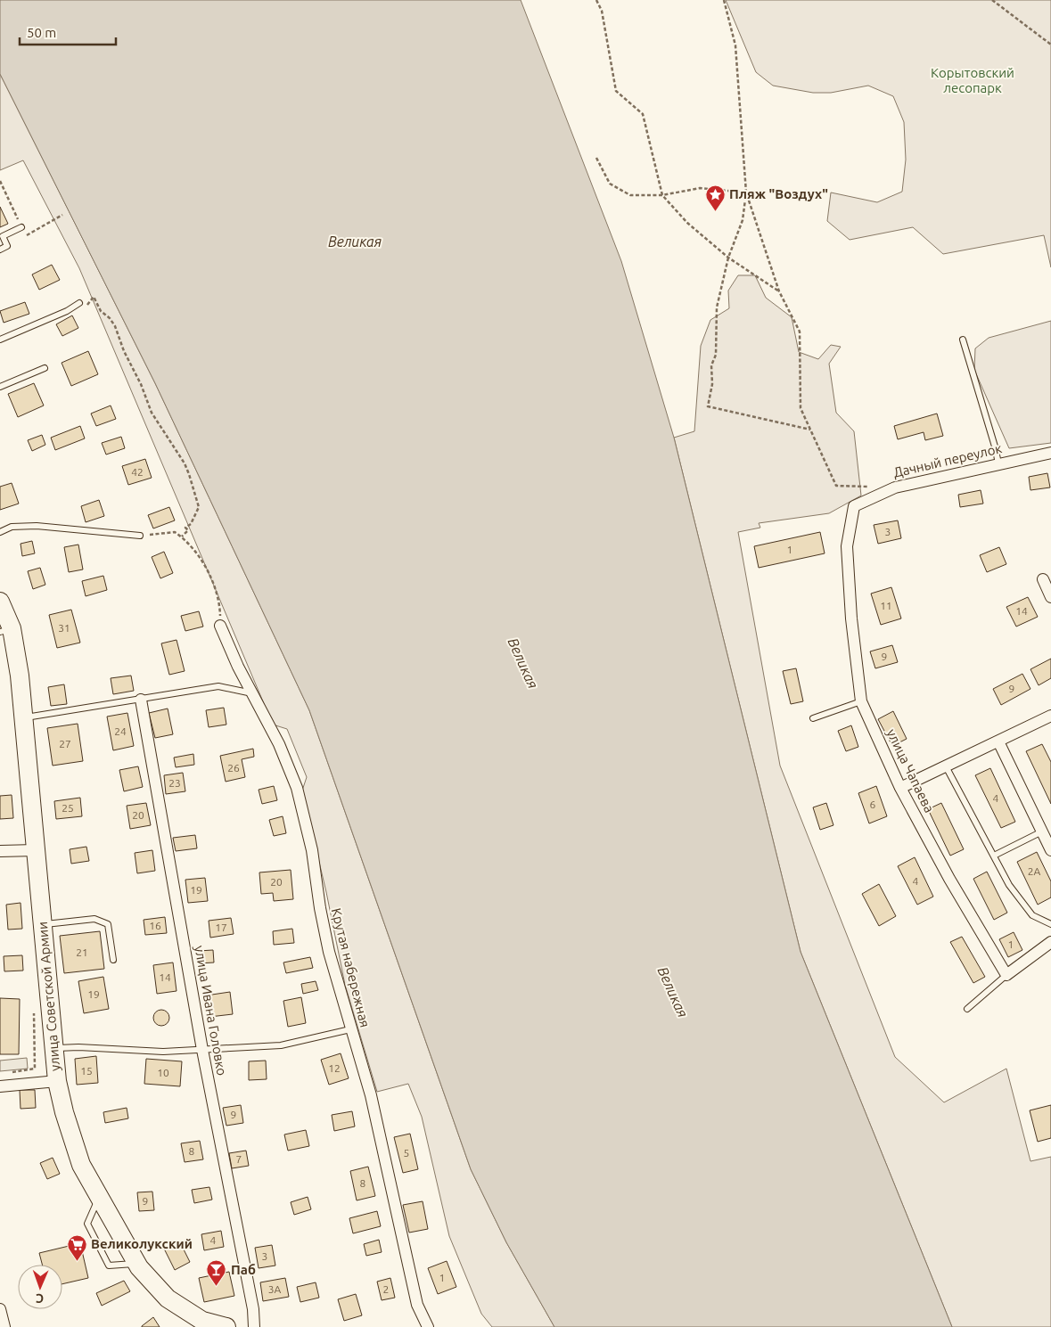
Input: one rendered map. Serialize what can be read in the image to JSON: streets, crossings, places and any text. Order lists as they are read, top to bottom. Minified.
{"streets":{"main road":["улица Советской Армии"],"street":["Дачный переулок","улица Чапаева","Крутая набережная","улица Ивана Головко"]},"crossings":[["Дачный переулок","улица Чапаева"]],"water":["Великая"],"parks":["Корытовский лесопарк"],"places":{"place":["Пляж \"Воздух\""],"supermarket":["Великолукский"],"bar":["Паб"]},"house_numbers":["42","3","1","11","14","31","9","9","24","27","26","23","4","6","25","20","2А","4","20","19","16","17","1","21","14","19","12","15","10","9","8","5","7","8","9","4","3","1","3А","2"],"scale_bar":"50 m","north":"bottom"}
